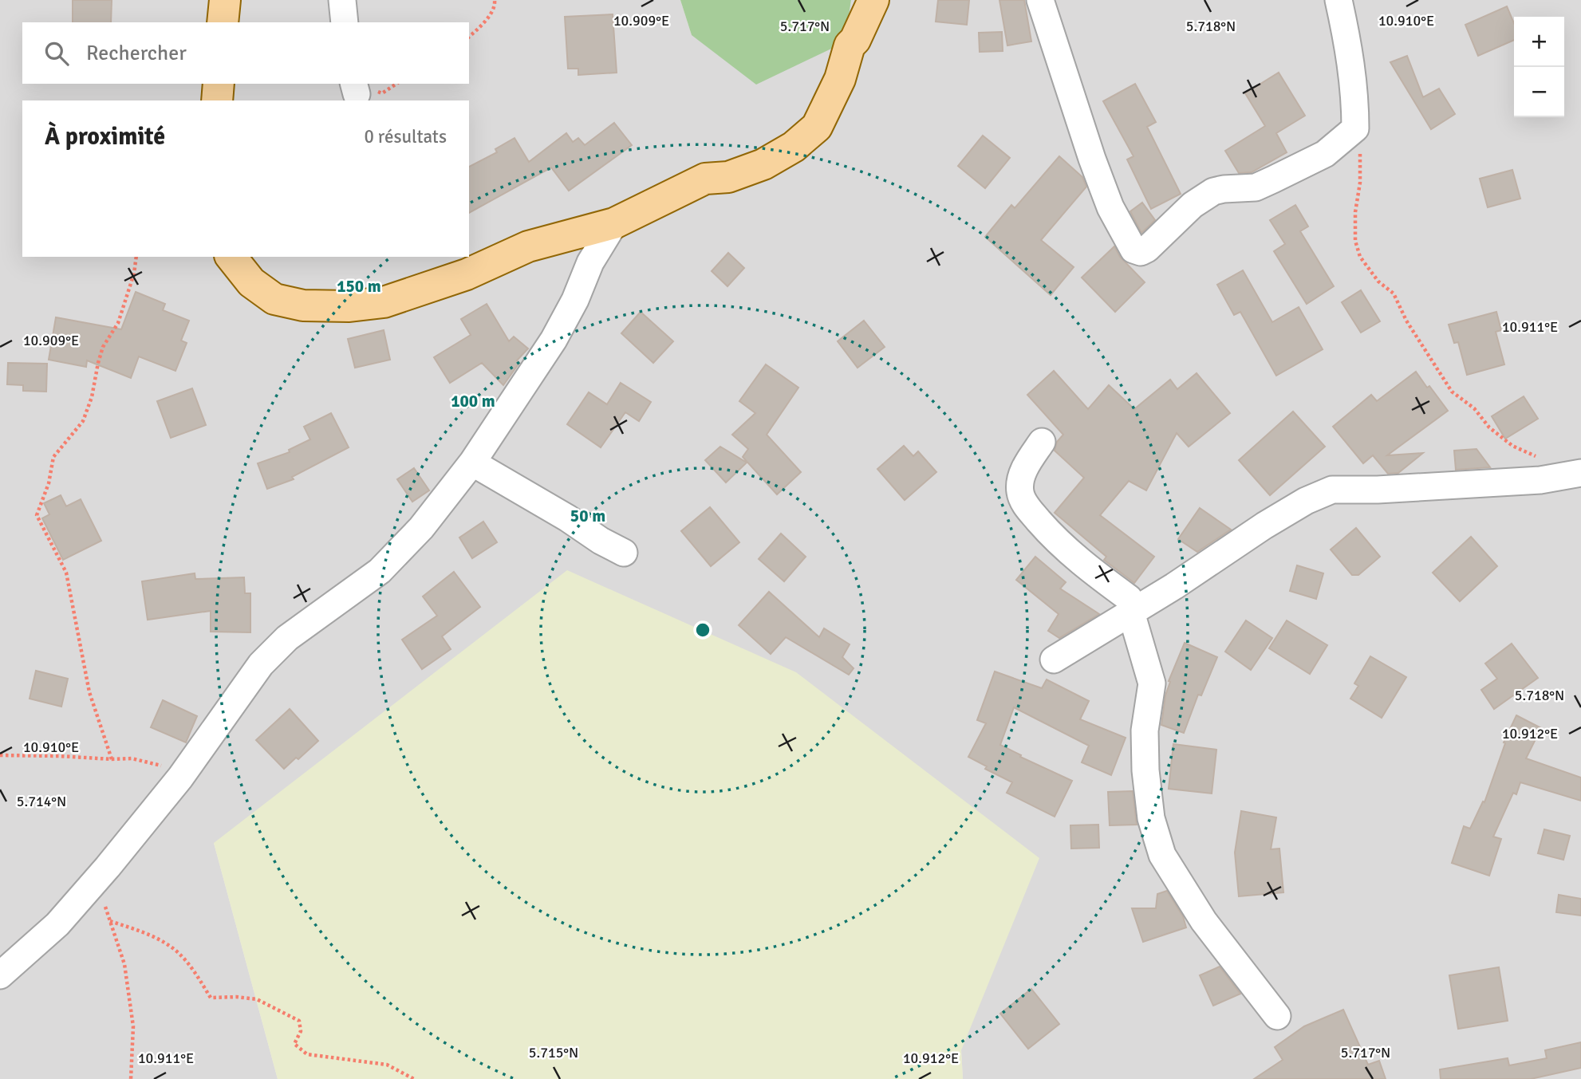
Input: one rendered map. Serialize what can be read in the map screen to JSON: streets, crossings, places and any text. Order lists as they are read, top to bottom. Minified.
{"page":{"map_buttons":["+","−"],"search":"Rechercher","heading":["À proximité","0 résultats"]},"coordinates":["10.909°E","10.910°E","5.717°N","5.718°N","10.911°E","10.912°E","5.714°N","5.715°N"],"rings":["150 m","100 m","50 m"]}
